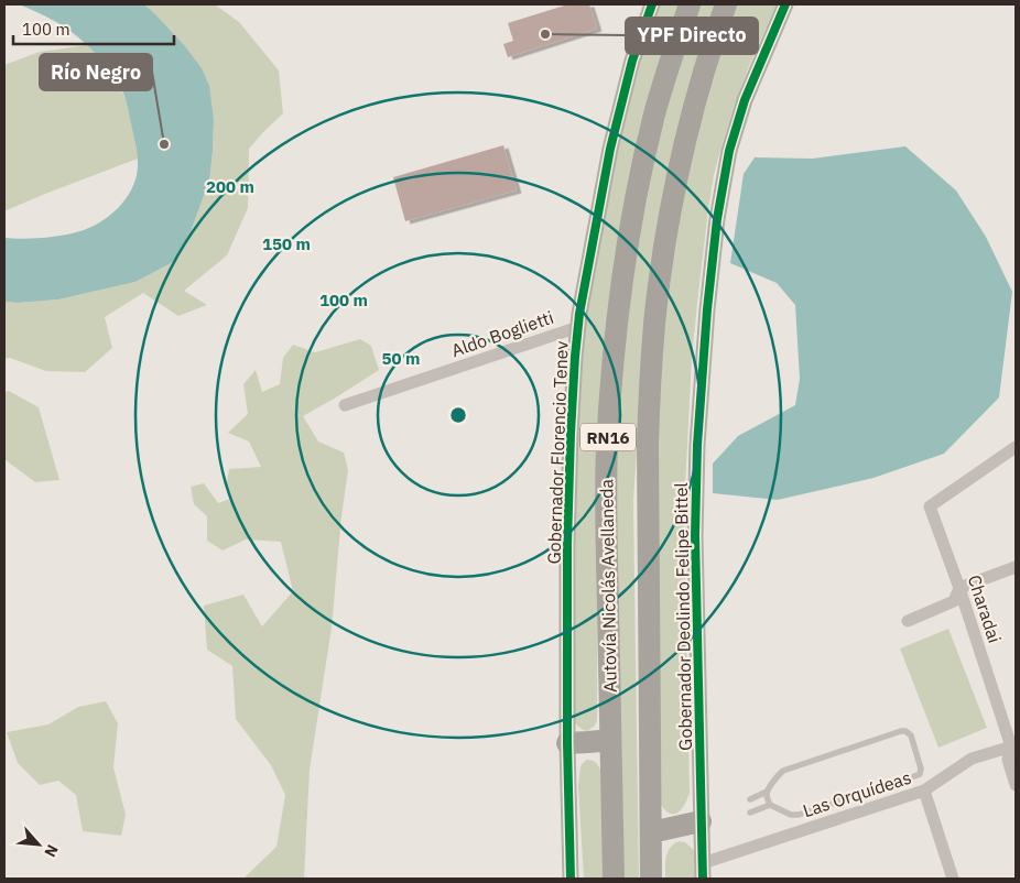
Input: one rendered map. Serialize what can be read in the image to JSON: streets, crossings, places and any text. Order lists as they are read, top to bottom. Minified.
{"streets":{"highway":["RN16","Autovía Nicolás Avellaneda"],"street":["Aldo Boglietti","Gobernador Florencio Tenev","Charadai","Gobernador Deolindo Felipe Bittel","Las Orquídeas"]},"crossings":[["Aldo Boglietti","Gobernador Florencio Tenev"],["Charadai","Las Orquídeas"],["Gobernador Deolindo Felipe Bittel","Las Orquídeas"]],"places":["YPF Directo","Río Negro"],"scale_bar":"100 m","north":"bottom right","rings":["200 m","150 m","100 m","50 m"]}
